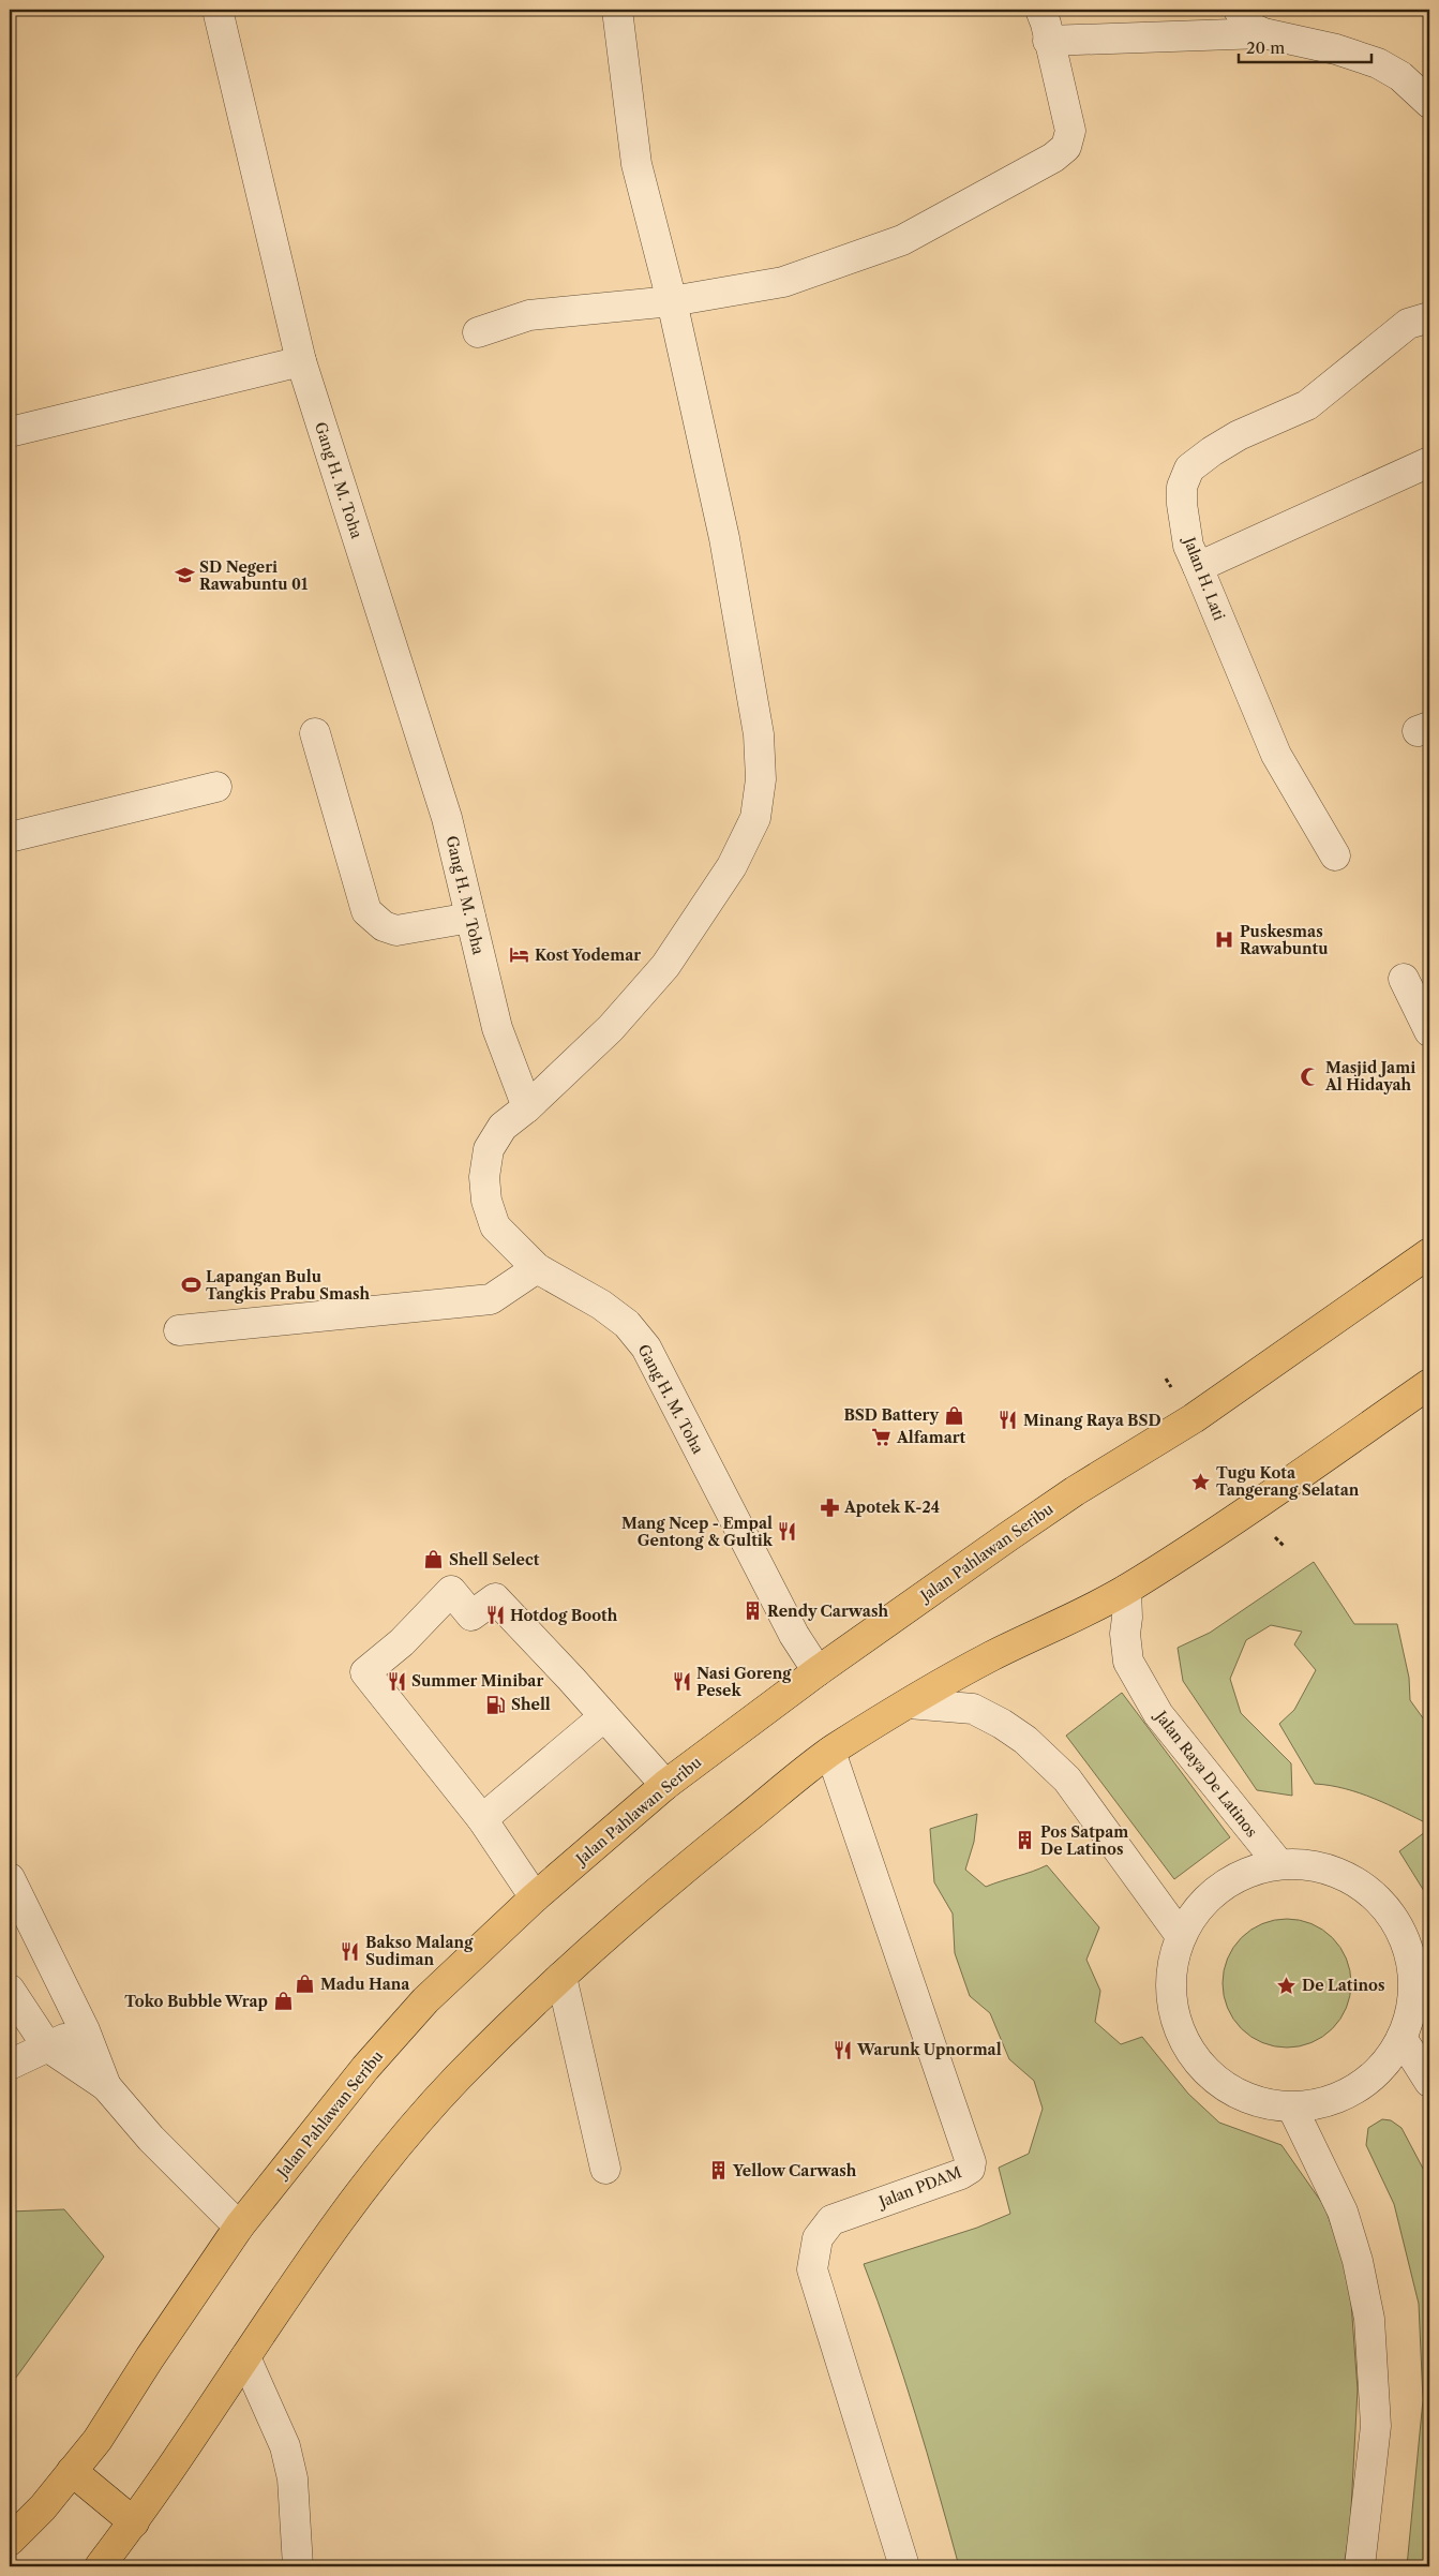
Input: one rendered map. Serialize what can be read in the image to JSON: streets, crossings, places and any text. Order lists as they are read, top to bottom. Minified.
{"streets":{"main road":["Jalan Pahlawan Seribu"],"street":["Gang H. M. Toha","Jalan H. Lati","Jalan Raya De Latinos","Jalan PDAM"]},"crossings":[["Gang H. M. Toha","Jalan Pahlawan Seribu"]],"places":{"school or university":["SD Negeri Rawabuntu 01"],"hospital":["Puskesmas Rawabuntu"],"hotel":["Kost Yodemar"],"mosque":["Masjid Jami Al Hidayah"],"sports":["Lapangan Bulu Tangkis Prabu Smash"],"shop":["BSD Battery","Shell Select","Madu Hana","Toko Bubble Wrap"],"restaurant":["Minang Raya BSD","Mang Ncep - Empal Gentong & Gultik","Hotdog Booth","Summer Minibar","Nasi Goreng Pesek","Bakso Malang Sudiman","Warunk Upnormal"],"supermarket":["Alfamart"],"place":["Tugu Kota Tangerang Selatan","De Latinos"],"pharmacy":["Apotek K-24"],"building":["Rendy Carwash","Pos Satpam De Latinos","Yellow Carwash"],"fuel station":["Shell"]},"scale_bar":"20 m"}
